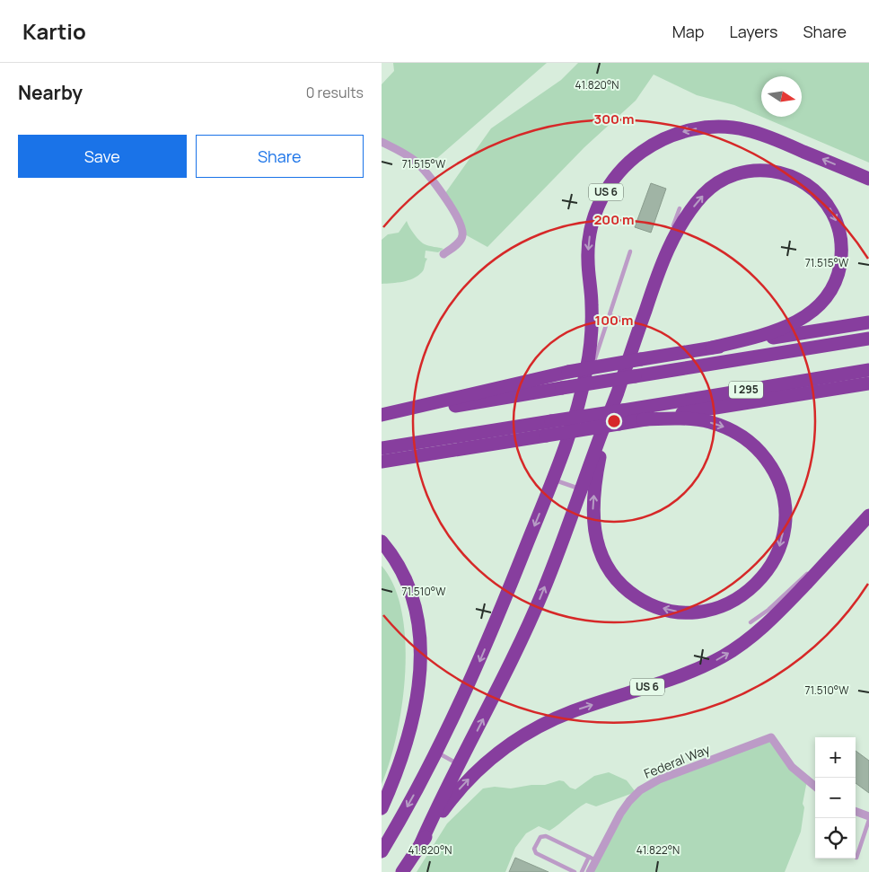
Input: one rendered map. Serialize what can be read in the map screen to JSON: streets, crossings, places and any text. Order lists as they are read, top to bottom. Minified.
{"streets":{"highway":["US 6","I 295"],"street":["Federal Way"]},"north":"right","page":{"header":"Kartio","nav":["Map","Layers","Share"],"heading":["Nearby","0 results"],"buttons":["Save","Share"],"map_buttons":["+","−"]},"coordinates":["41.820°N","71.515°W","71.510°W","41.822°N"],"rings":["300 m","200 m","100 m"]}
